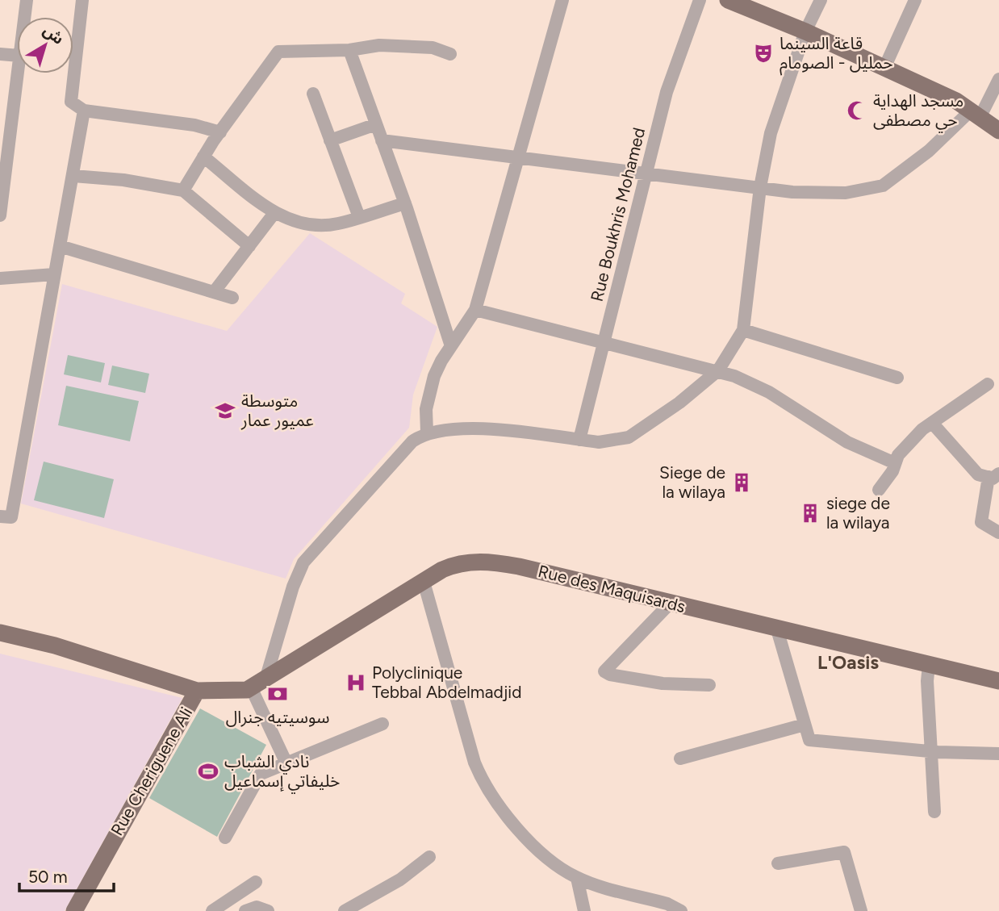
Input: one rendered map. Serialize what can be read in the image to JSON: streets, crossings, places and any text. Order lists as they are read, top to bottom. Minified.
{"streets":{"main road":["Rue des Maquisards","Rue Cheriguene Ali"],"street":["Rue Boukhris Mohamed"]},"districts":["L'Oasis"],"places":{"theatre":["قاعة السينما حمليل - الصومام"],"mosque":["مسجد الهداية حي مصطفى"],"school or university":["متوسطة عميور عمار"],"building":["Siege de la wilaya","siege de la wilaya"],"hospital":["Polyclinique Tebbal Abdelmadjid"],"bank":["سوسيتيه جنرال"],"sports":["نادي الشباب خليفاتي إسماعيل"]},"scale_bar":"50 m","north":"top right"}
